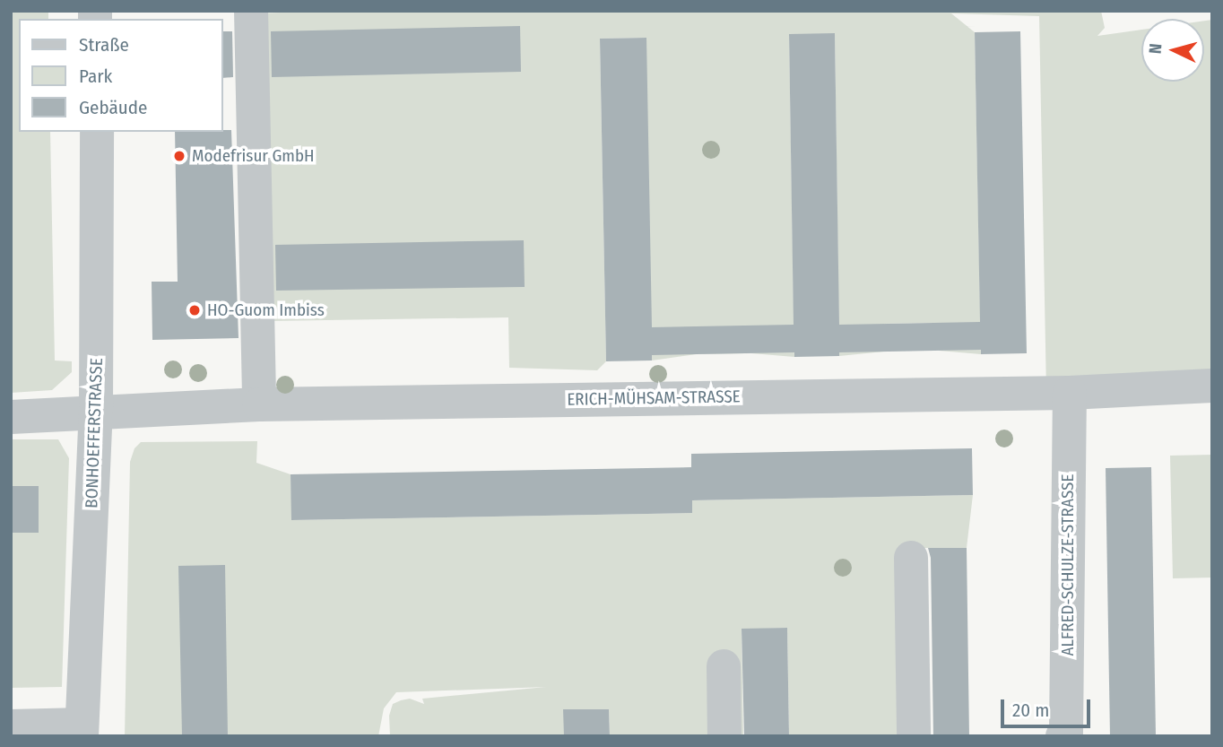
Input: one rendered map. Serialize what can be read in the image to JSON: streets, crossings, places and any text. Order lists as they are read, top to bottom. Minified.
{"streets":{"street":["ERICH-MÜHSAM-STRASSE","BONHOEFFERSTRASSE","ALFRED-SCHULZE-STRASSE"]},"crossings":[["ERICH-MÜHSAM-STRASSE","BONHOEFFERSTRASSE"],["ERICH-MÜHSAM-STRASSE","ALFRED-SCHULZE-STRASSE"]],"places":["Modefrisur GmbH","HO-Guom Imbiss"],"legend":["Straße","Park","Gebäude"],"scale_bar":"20 m","north":"left"}
